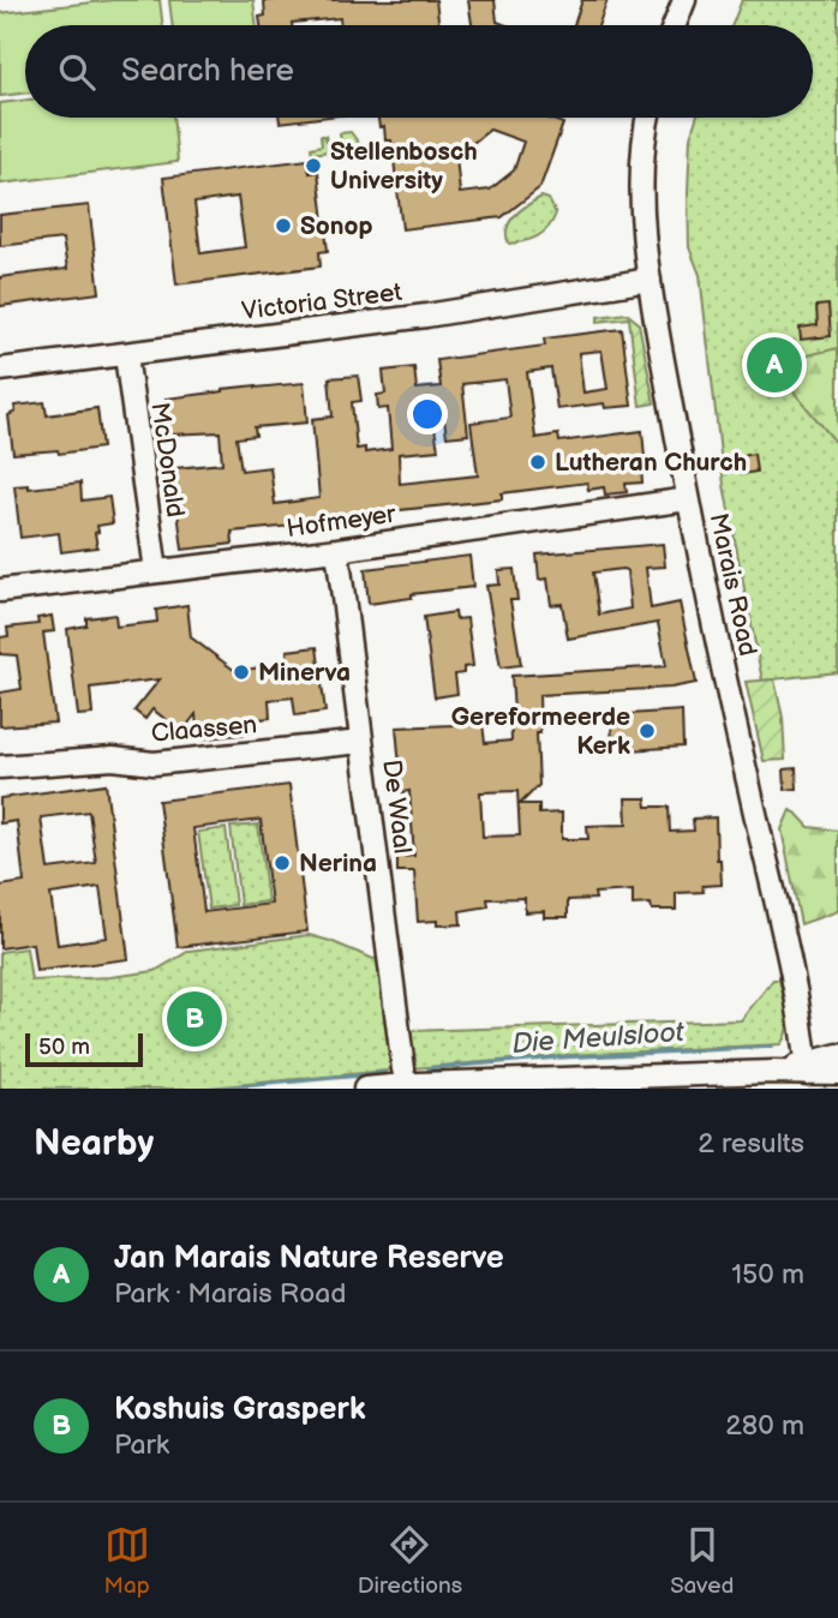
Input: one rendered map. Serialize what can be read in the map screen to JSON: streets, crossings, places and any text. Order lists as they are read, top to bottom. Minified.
{"streets":{"street":["Victoria Street","McDonald","Hofmeyer","Marais Road","Claassen","De Waal"]},"crossings":[["Victoria Street","McDonald"],["Victoria Street","Marais Road"],["McDonald","Hofmeyer"],["Hofmeyer","Marais Road"],["Hofmeyer","De Waal"],["Claassen","De Waal"]],"water":["Die Meulsloot"],"places":["Stellenbosch University","Sonop","Lutheran Church","Minerva","Gereformeerde Kerk","Nerina"],"scale_bar":"50 m","page":{"search":"Search here","pins":["A","B"],"scale":"50 m","heading":["Nearby","2 results"],"list":[{"mark":"A","name":"Jan Marais Nature Reserve","note":"Park · Marais Road","value":"150 m"},{"mark":"B","name":"Koshuis Grasperk","note":"Park","value":"280 m"}],"nav":["Map","Directions","Saved"]}}
